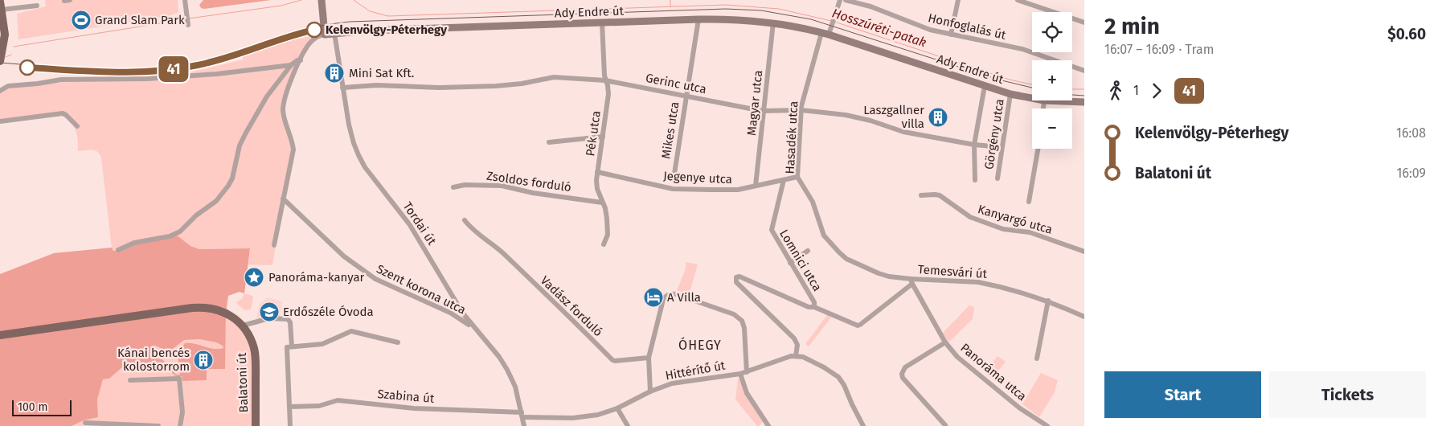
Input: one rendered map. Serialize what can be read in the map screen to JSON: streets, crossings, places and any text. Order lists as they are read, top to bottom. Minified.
{"streets":{"main road":["Balatoni út"],"street":["Ady Endre út","Honfoglalás út","Gerinc utca","Magyar utca","Mikes utca","Pék utca","Görgény utca","Hasadék utca","Jegenye utca","Zsoldos forduló","Kanyargó utca","Tordai út","Lomnici utca","Temesvári út","Szent korona utca","Vadász forduló","Hittérítő út","Panoráma utca","Szabina út"]},"crossings":[["Ady Endre út","Magyar utca"],["Ady Endre út","Mikes utca"],["Ady Endre út","Pék utca"],["Ady Endre út","Görgény utca"],["Ady Endre út","Hasadék utca"],["Ady Endre út","Tordai út"],["Gerinc utca","Magyar utca"],["Gerinc utca","Mikes utca"],["Gerinc utca","Pék utca"],["Gerinc utca","Görgény utca"],["Gerinc utca","Hasadék utca"],["Gerinc utca","Tordai út"],["Magyar utca","Jegenye utca"],["Pék utca","Jegenye utca"],["Pék utca","Zsoldos forduló"],["Hasadék utca","Jegenye utca"],["Hasadék utca","Temesvári út"],["Hasadék utca","Panoráma utca"],["Jegenye utca","Lomnici utca"],["Tordai út","Szent korona utca"],["Tordai út","Hittérítő út"],["Tordai út","Szabina út"],["Lomnici utca","Temesvári út"],["Lomnici utca","Hittérítő út"],["Temesvári út","Panoráma utca"],["Hittérítő út","Szabina út"]],"districts":["ÓHEGY"],"water":["Hosszúréti-patak"],"places":{"sports":["Grand Slam Park"],"other":["Kelenvölgy-Péterhegy"],"building":["Mini Sat Kft.","Laszgallner villa","Kánai bencés kolostorrom"],"place":["Panoráma-kanyar"],"hotel":["A Villa"],"school or university":["Erdőszéle Óvoda"]},"lines":["tram line 41"],"scale_bar":"100 m","page":{"on_map":"41","heading":["2 min","16:07 – 16:09 · Tram","$0.60"],"map_buttons":["+","−"],"legs":["1","41"],"list":[{"name":"Kelenvölgy-Péterhegy","value":"16:08"},{"name":"Balatoni út","value":"16:09"}],"buttons":["Start","Tickets"],"scale":"100 m"}}
